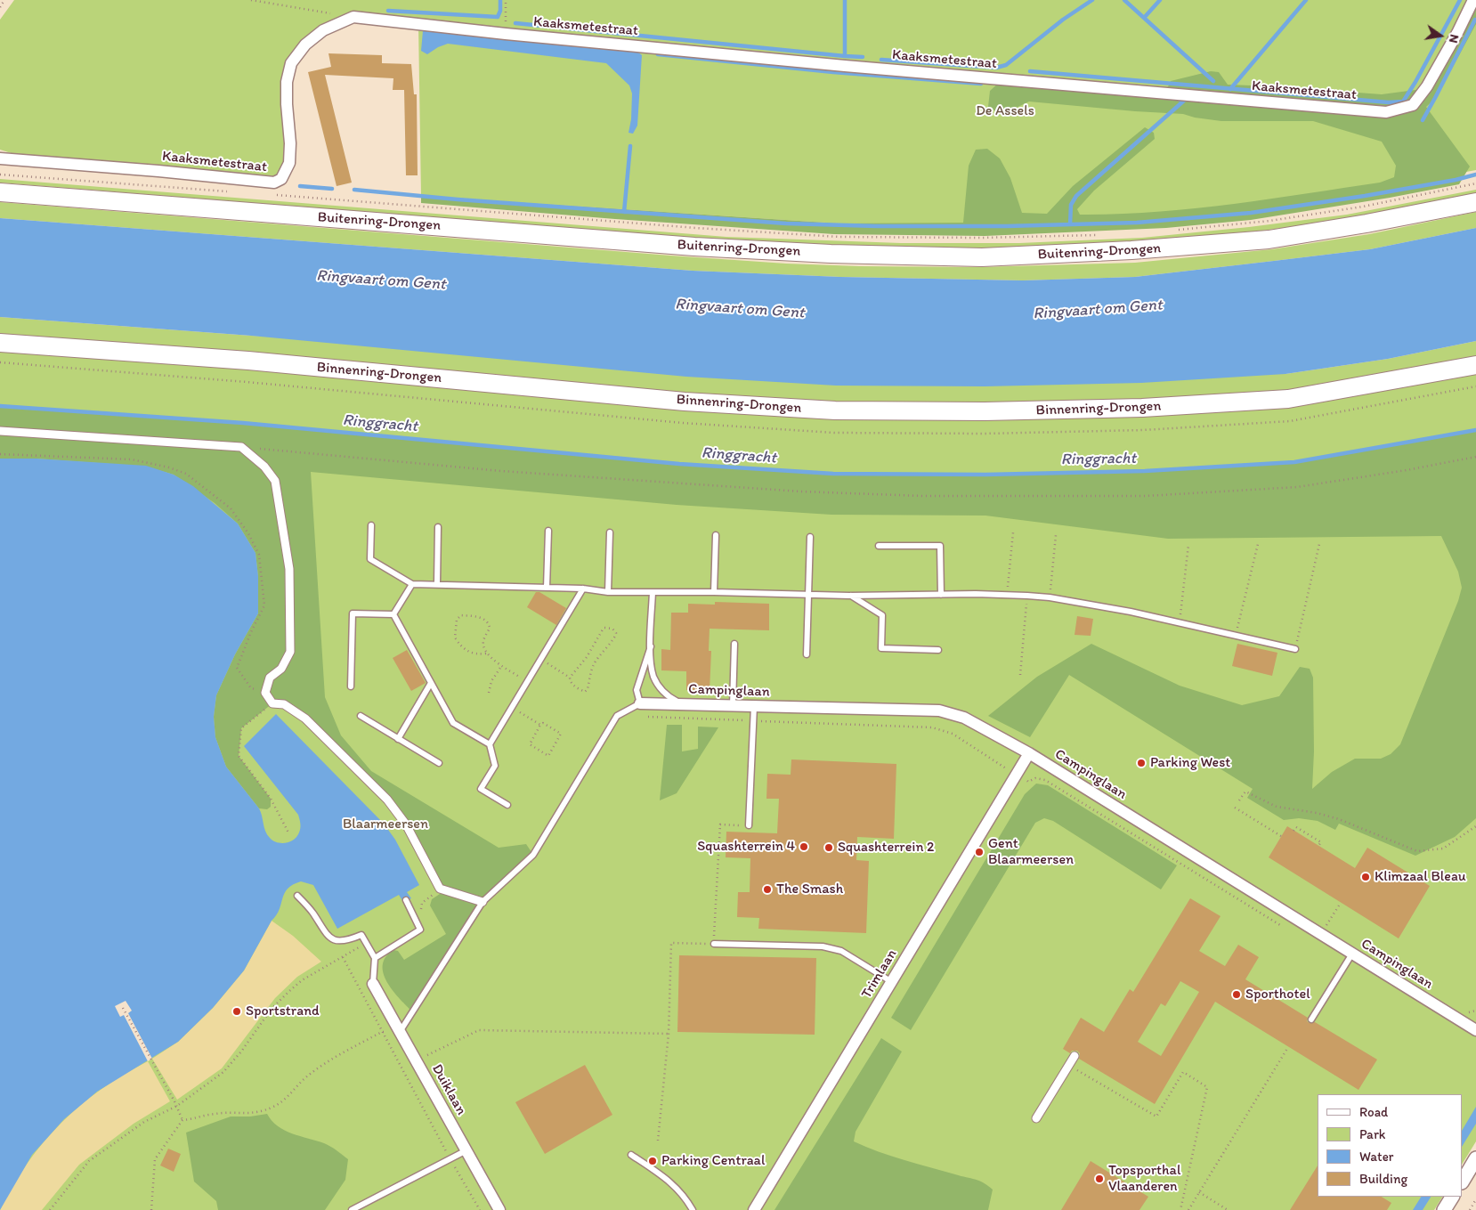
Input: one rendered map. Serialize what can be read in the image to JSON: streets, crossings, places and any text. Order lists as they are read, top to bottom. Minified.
{"streets":{"highway":["Buitenring-Drongen","Binnenring-Drongen"],"street":["Kaaksmetestraat","Campinglaan","Trimlaan","Duiklaan"]},"crossings":[["Campinglaan","Trimlaan"]],"water":["Ringvaart om Gent","Ringgracht"],"parks":["De Assels","Blaarmeersen"],"places":["Parking West","Squashterrein 4","Squashterrein 2","Gent Blaarmeersen","Klimzaal Bleau","The Smash","Sporthotel","Sportstrand","Parking Centraal","Topsporthal Vlaanderen"],"legend":["Road","Park","Water","Building"],"north":"right"}
